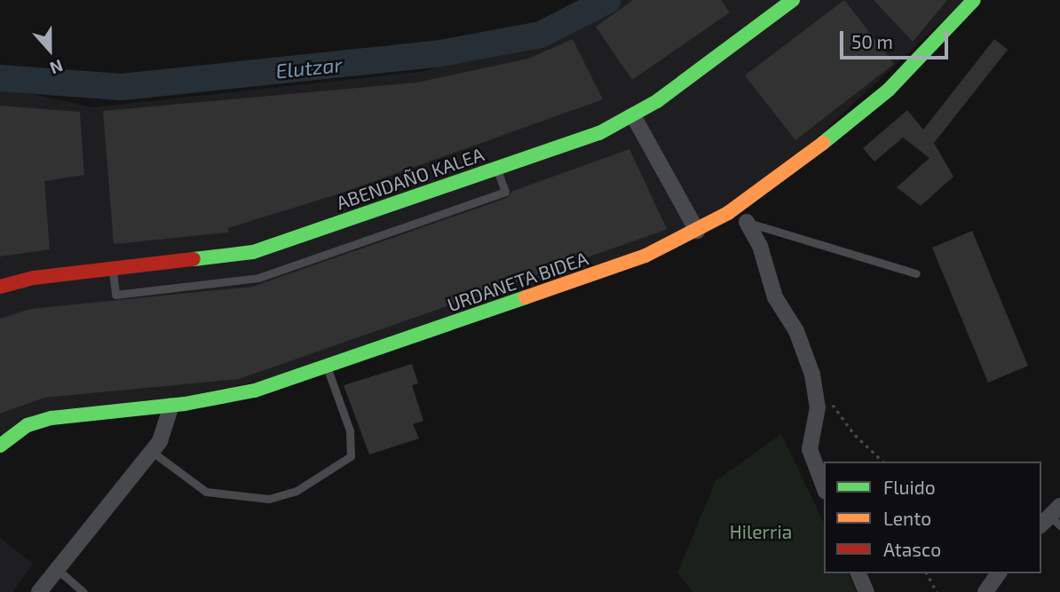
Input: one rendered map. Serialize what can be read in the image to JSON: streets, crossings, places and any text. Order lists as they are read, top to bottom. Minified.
{"streets":{"street":["ABENDAÑO KALEA","URDANETA BIDEA"]},"water":["Elutzar"],"parks":["Hilerria"],"legend":["Fluido","Lento","Atasco"],"scale_bar":"50 m","north":"bottom"}
